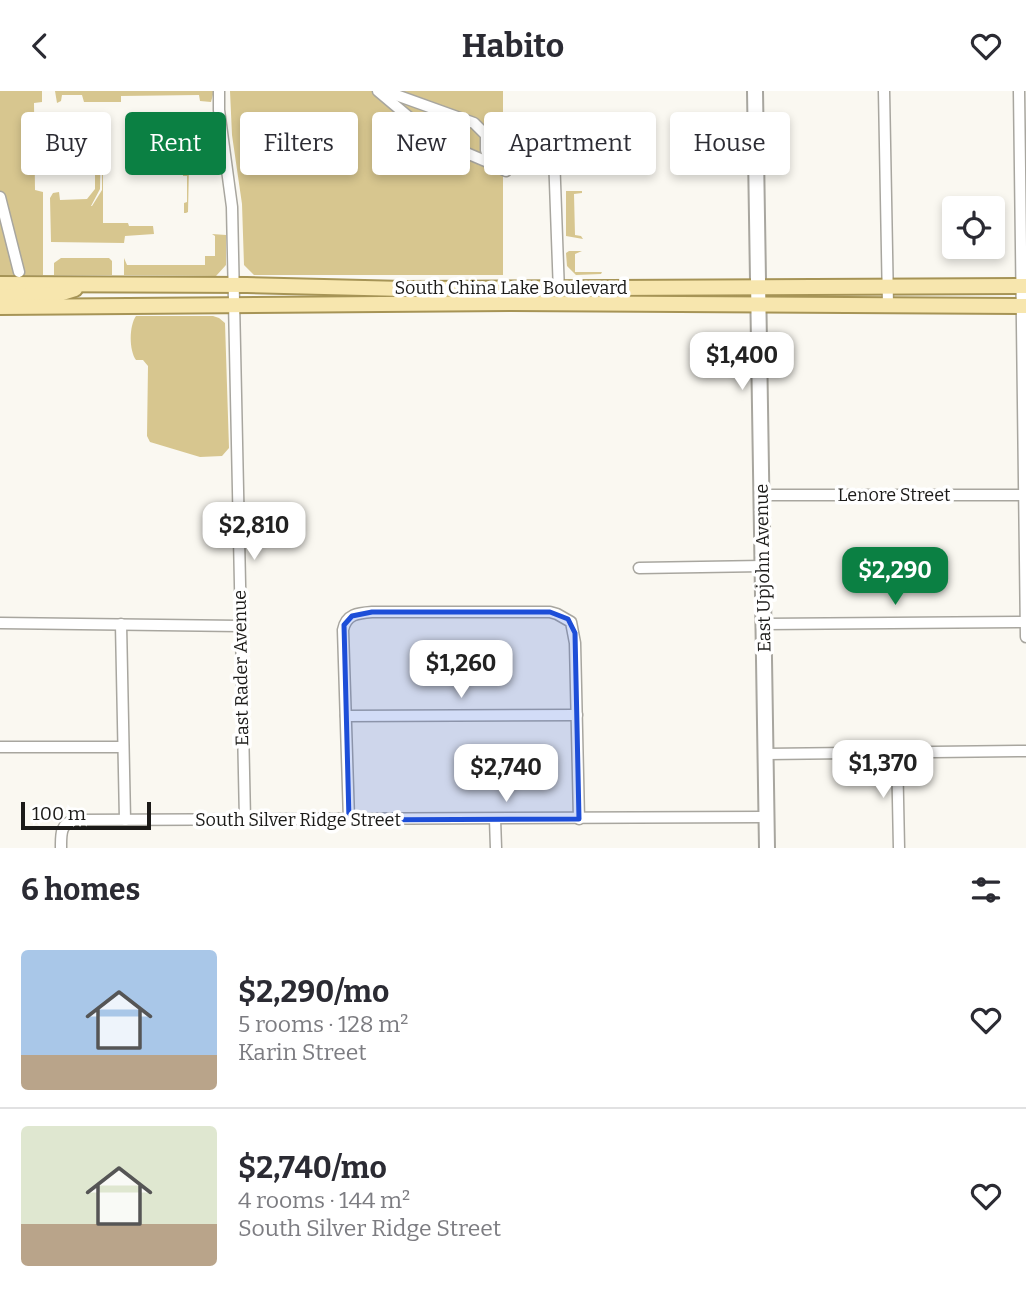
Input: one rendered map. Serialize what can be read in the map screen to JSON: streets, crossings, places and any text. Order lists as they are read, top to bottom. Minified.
{"streets":{"main road":["South China Lake Boulevard"],"street":["Lenore Street","East Upjohn Avenue","East Rader Avenue","South Silver Ridge Street"]},"crossings":[["South China Lake Boulevard","East Upjohn Avenue"],["South China Lake Boulevard","East Rader Avenue"],["Lenore Street","East Upjohn Avenue"],["East Upjohn Avenue","South Silver Ridge Street"],["East Rader Avenue","South Silver Ridge Street"]],"scale_bar":"100 m","page":{"header":"Habito","chip":["Buy","Rent","Filters","New","Apartment","House"],"price":["$1,400","$2,810","$2,290","$1,260","$1,370","$2,740"],"scale":"100 m","heading":"6 homes","list":[{"name":"$2,290/mo","note":"5 rooms · 128 m² · Karin Street"},{"name":"$2,740/mo","note":"4 rooms · 144 m² · South Silver Ridge Street"}]}}
